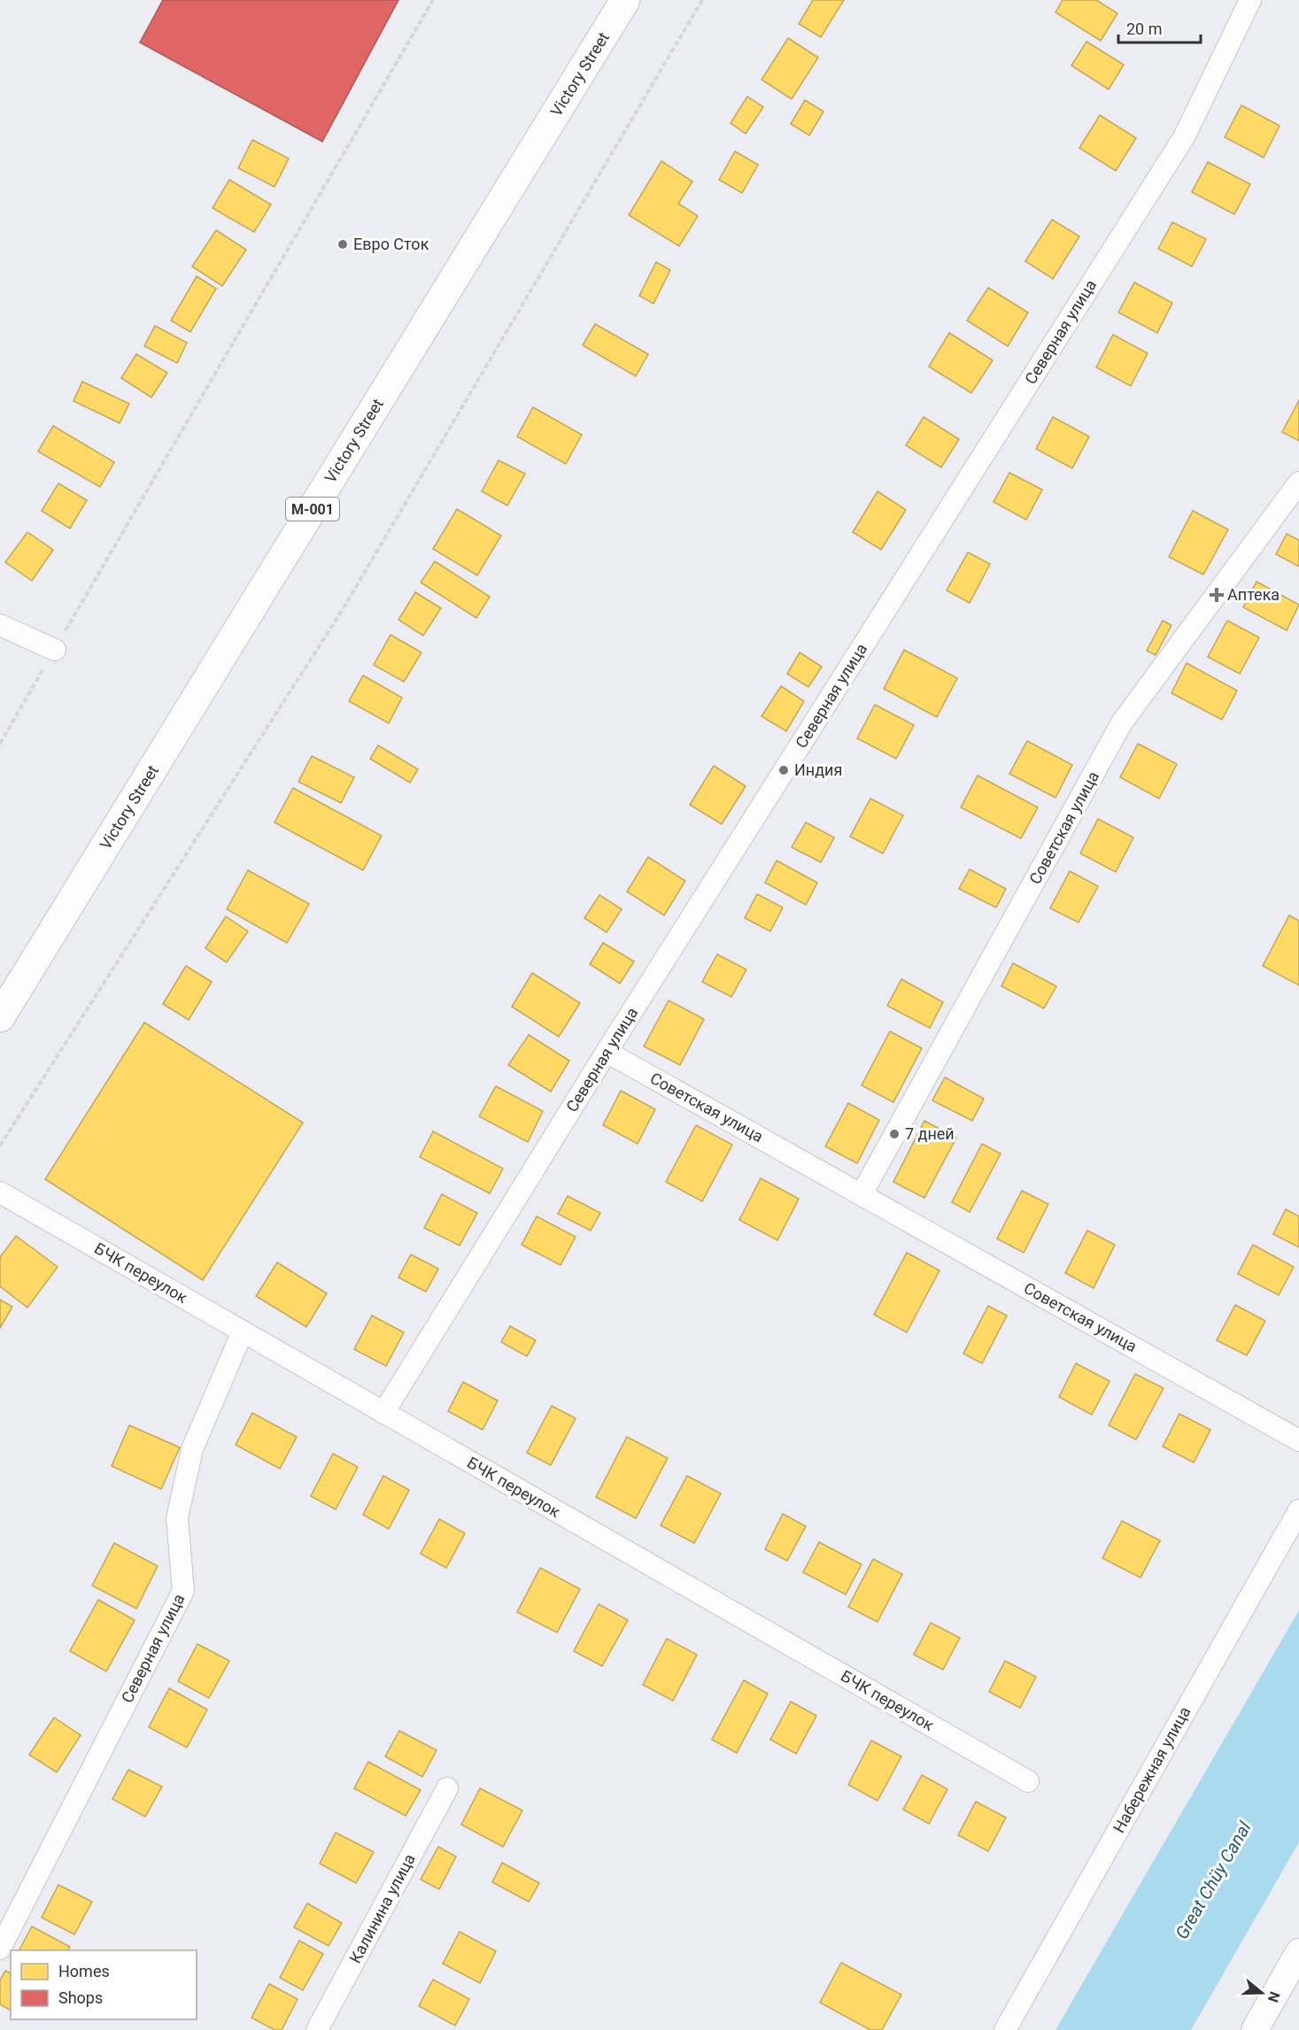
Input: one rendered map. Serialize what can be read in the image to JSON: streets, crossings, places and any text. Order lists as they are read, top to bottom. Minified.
{"streets":{"main road":["Victory Street","М-001"],"street":["Северная улица","Советская улица","БЧК переулок","Набережная улица","Калинина улица"]},"crossings":[["Северная улица","Советская улица"],["Северная улица","БЧК переулок"]],"water":["Great Chüy Canal"],"places":{"other":["Евро Сток","Индия","7 дней"],"health":["Аптека"]},"legend":["Homes","Shops"],"scale_bar":"20 m","north":"right"}
